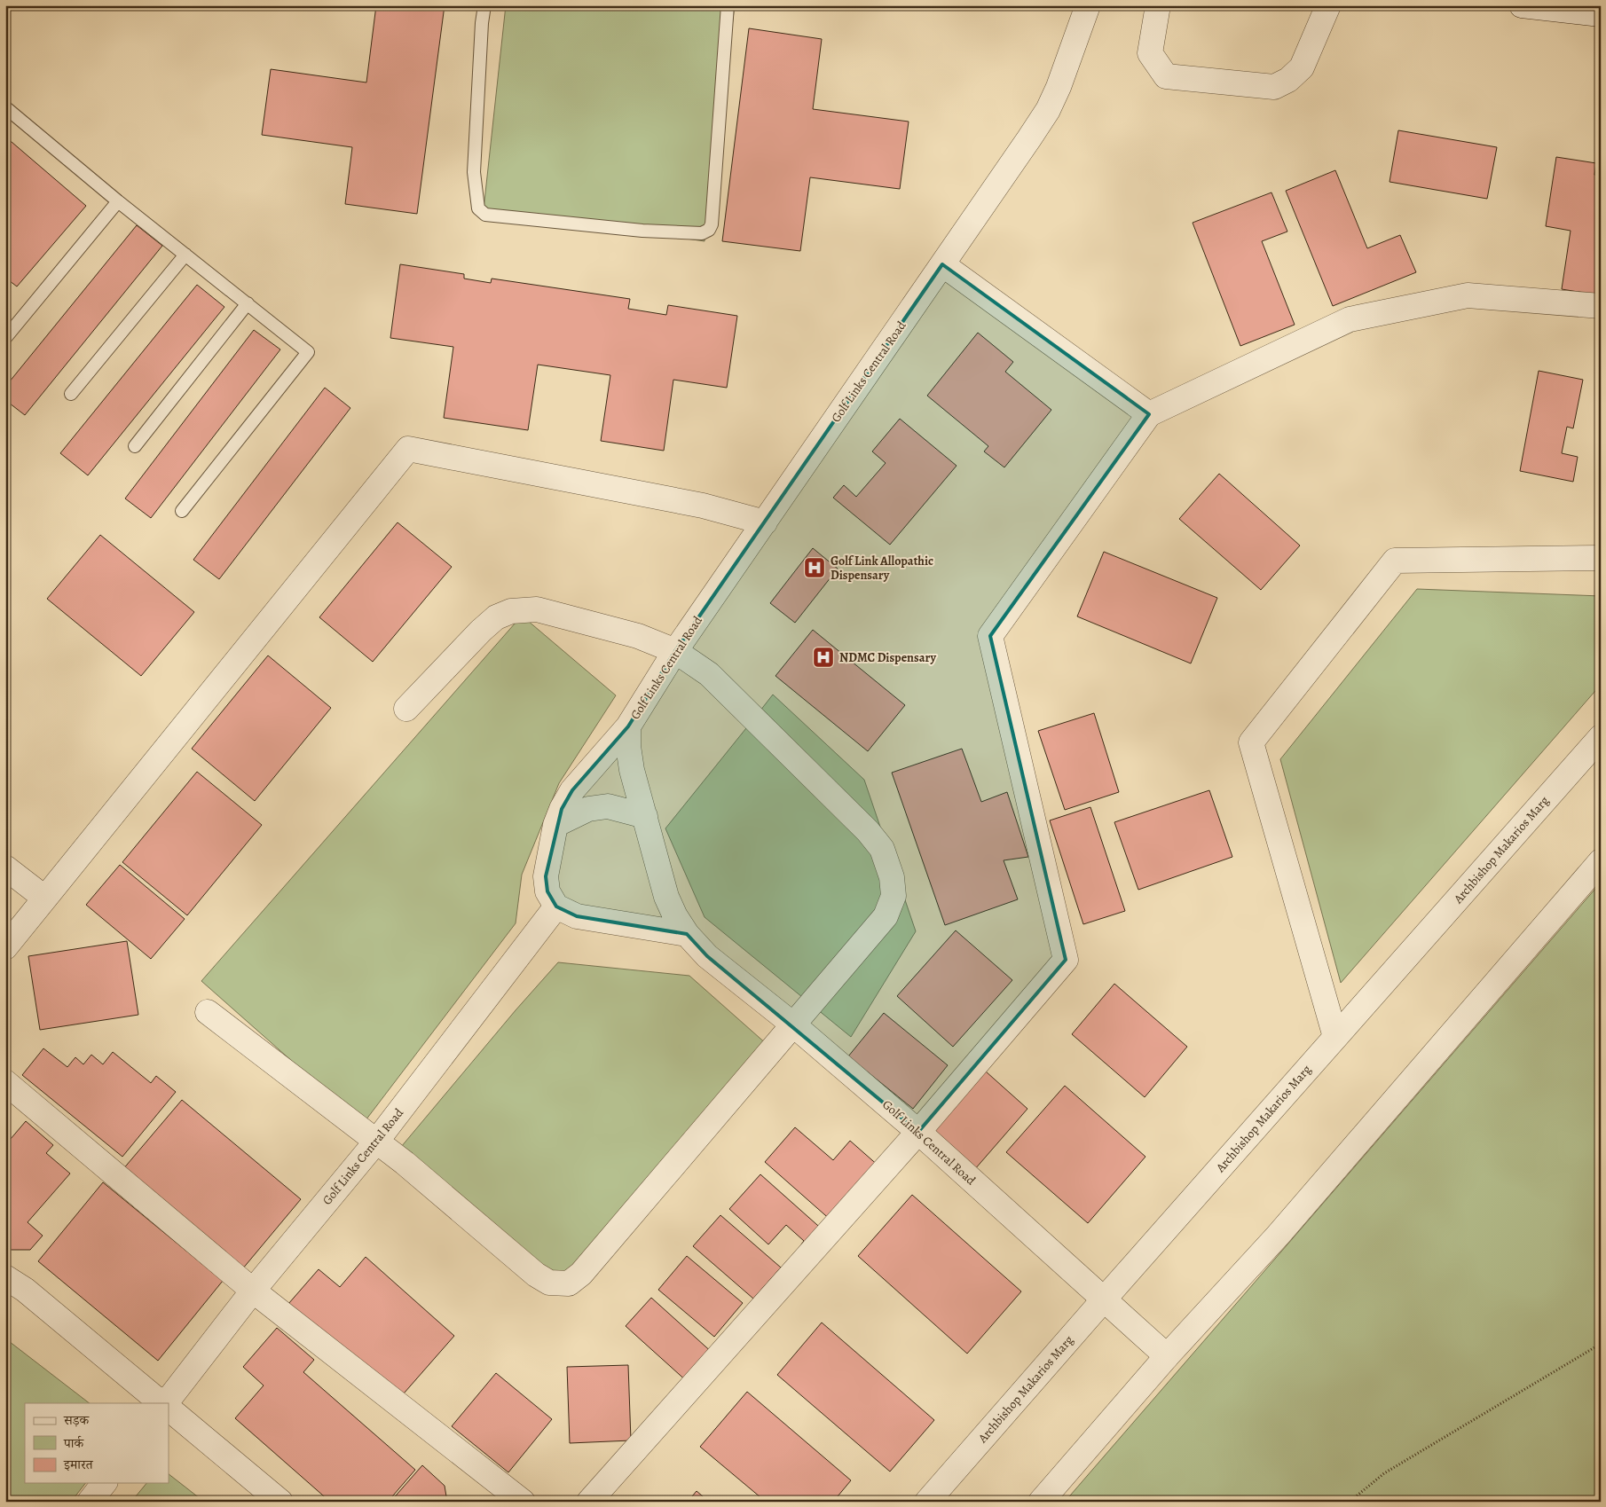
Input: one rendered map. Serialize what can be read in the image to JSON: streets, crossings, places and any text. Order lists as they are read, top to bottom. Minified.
{"streets":{"street":["Golf Links Central Road","Archbishop Makarios Marg"]},"crossings":[["Golf Links Central Road","Archbishop Makarios Marg"]],"places":{"hospital":["Golf Link Allopathic Dispensary","NDMC Dispensary"]},"legend":["सड़क","पार्क","इमारत"]}
